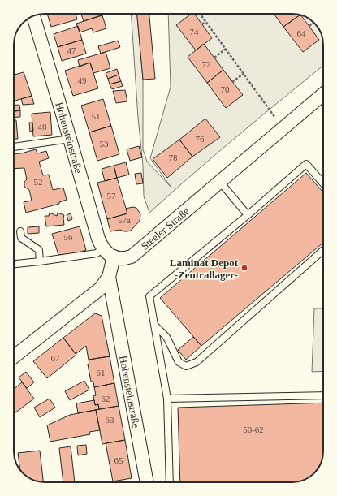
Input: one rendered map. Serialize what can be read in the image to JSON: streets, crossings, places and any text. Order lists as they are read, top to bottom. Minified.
{"streets":{"street":["Hohensteinstraße","Steeler Straße"]},"crossings":[["Hohensteinstraße","Steeler Straße"]],"places":["Laminat Depot -Zentrallager-"],"house_numbers":["74","64","47","72","49","70","51","48","76","53","78","52","57","57a","56","67","61","62","63","50-62","65"]}
